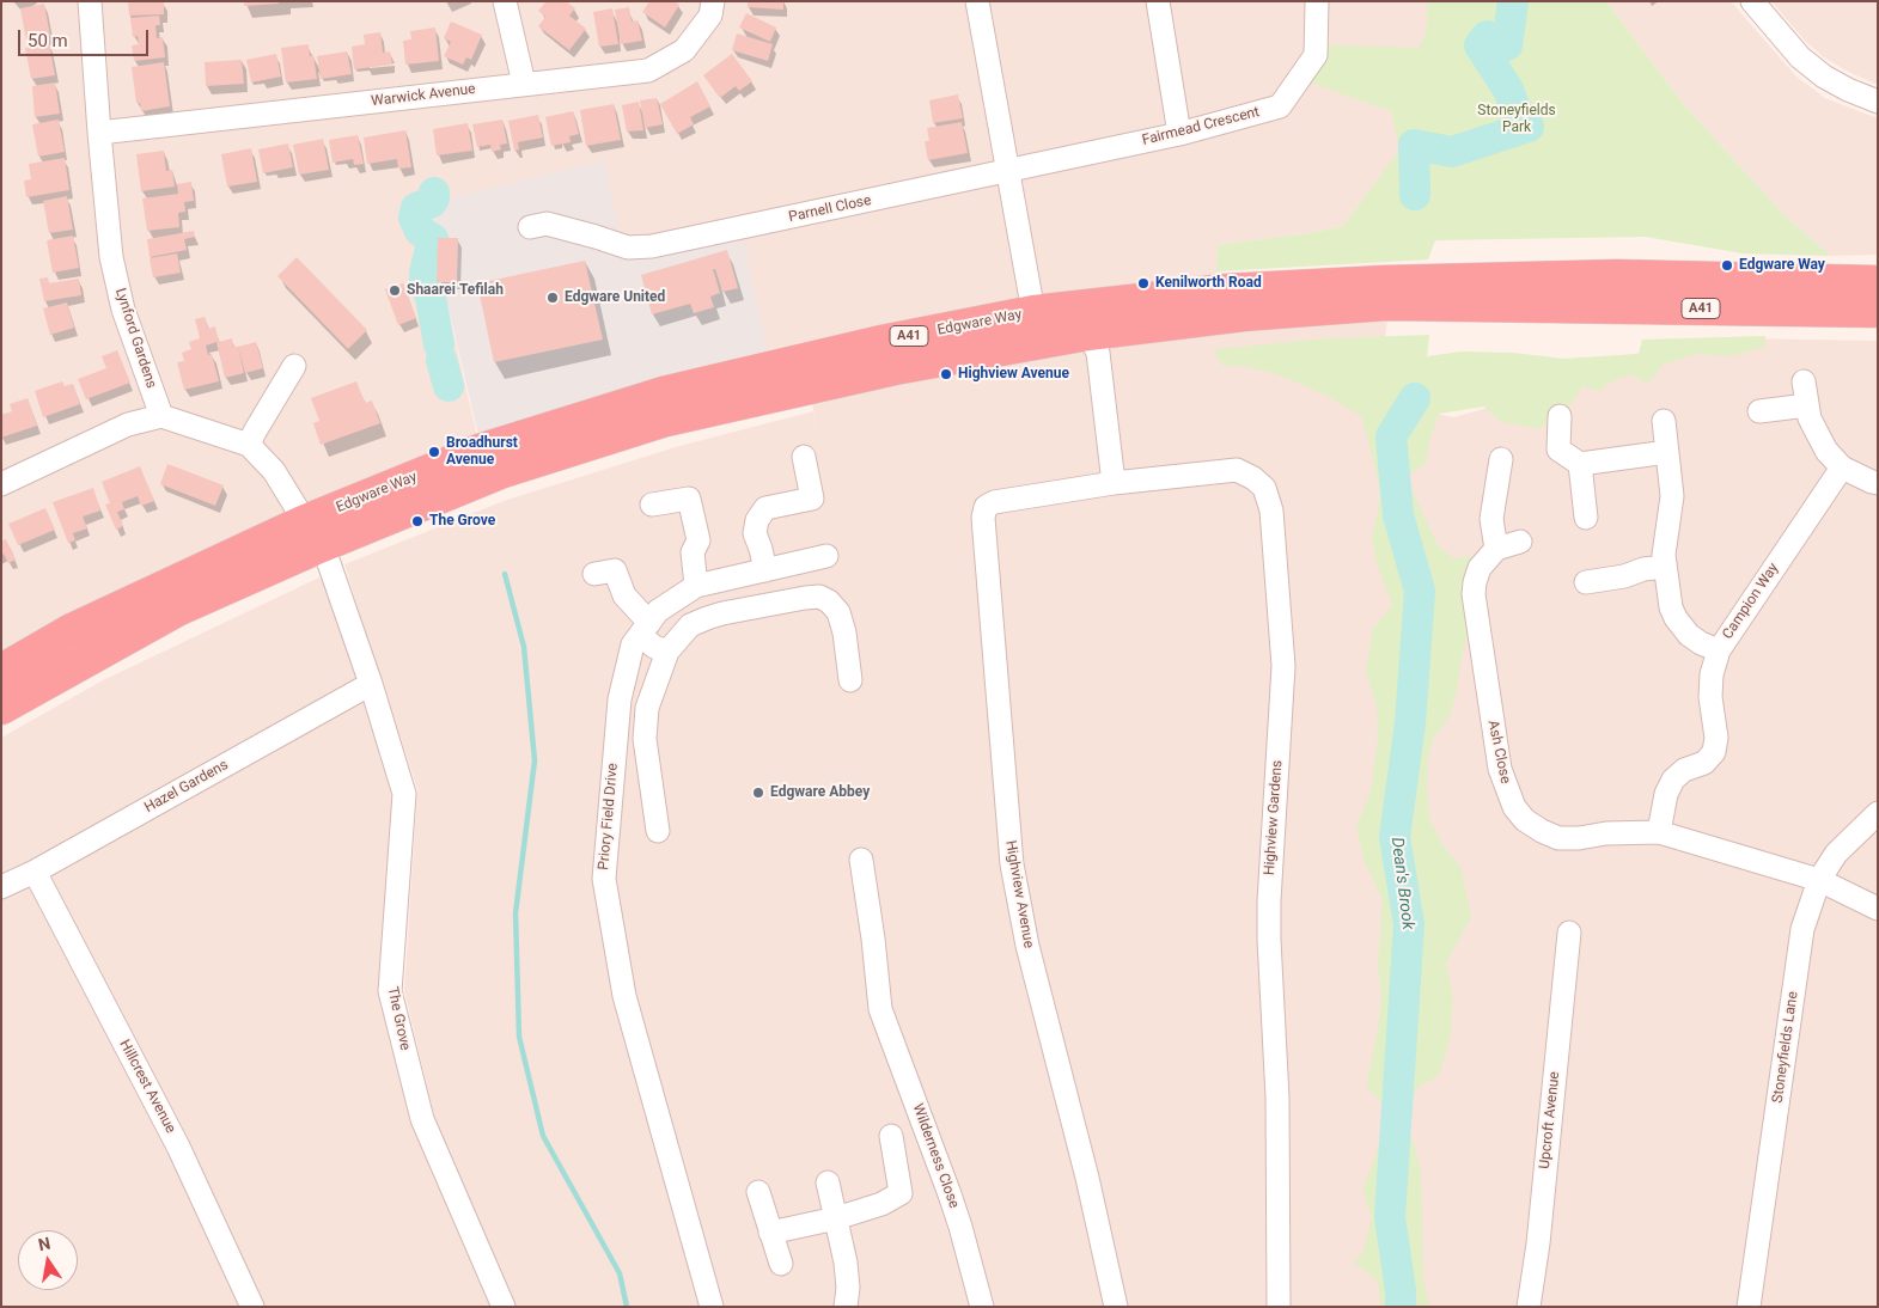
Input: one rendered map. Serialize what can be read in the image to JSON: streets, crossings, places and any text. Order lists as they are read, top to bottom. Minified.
{"streets":{"highway":["A41","Edgware Way"],"street":["Warwick Avenue","Fairmead Crescent","Parnell Close","Lynford Gardens","Campion Way","Ash Close","Hazel Gardens","Priory Field Drive","Highview Gardens","Highview Avenue","The Grove","Stoneyfields Lane","Hillcrest Avenue","Upcroft Avenue","Wilderness Close"]},"crossings":[["Warwick Avenue","Lynford Gardens"],["Fairmead Crescent","Parnell Close"],["Edgware Way","The Grove"],["Campion Way","Ash Close"],["Ash Close","Stoneyfields Lane"],["Hazel Gardens","The Grove"],["Hazel Gardens","Hillcrest Avenue"],["Highview Gardens","Highview Avenue"]],"water":["Dean's Brook"],"parks":["Stoneyfields Park"],"places":["Edgware Way","Kenilworth Road","Shaarei Tefilah","Edgware United","Highview Avenue","Broadhurst Avenue","The Grove","Edgware Abbey"],"scale_bar":"50 m","north":"top"}
